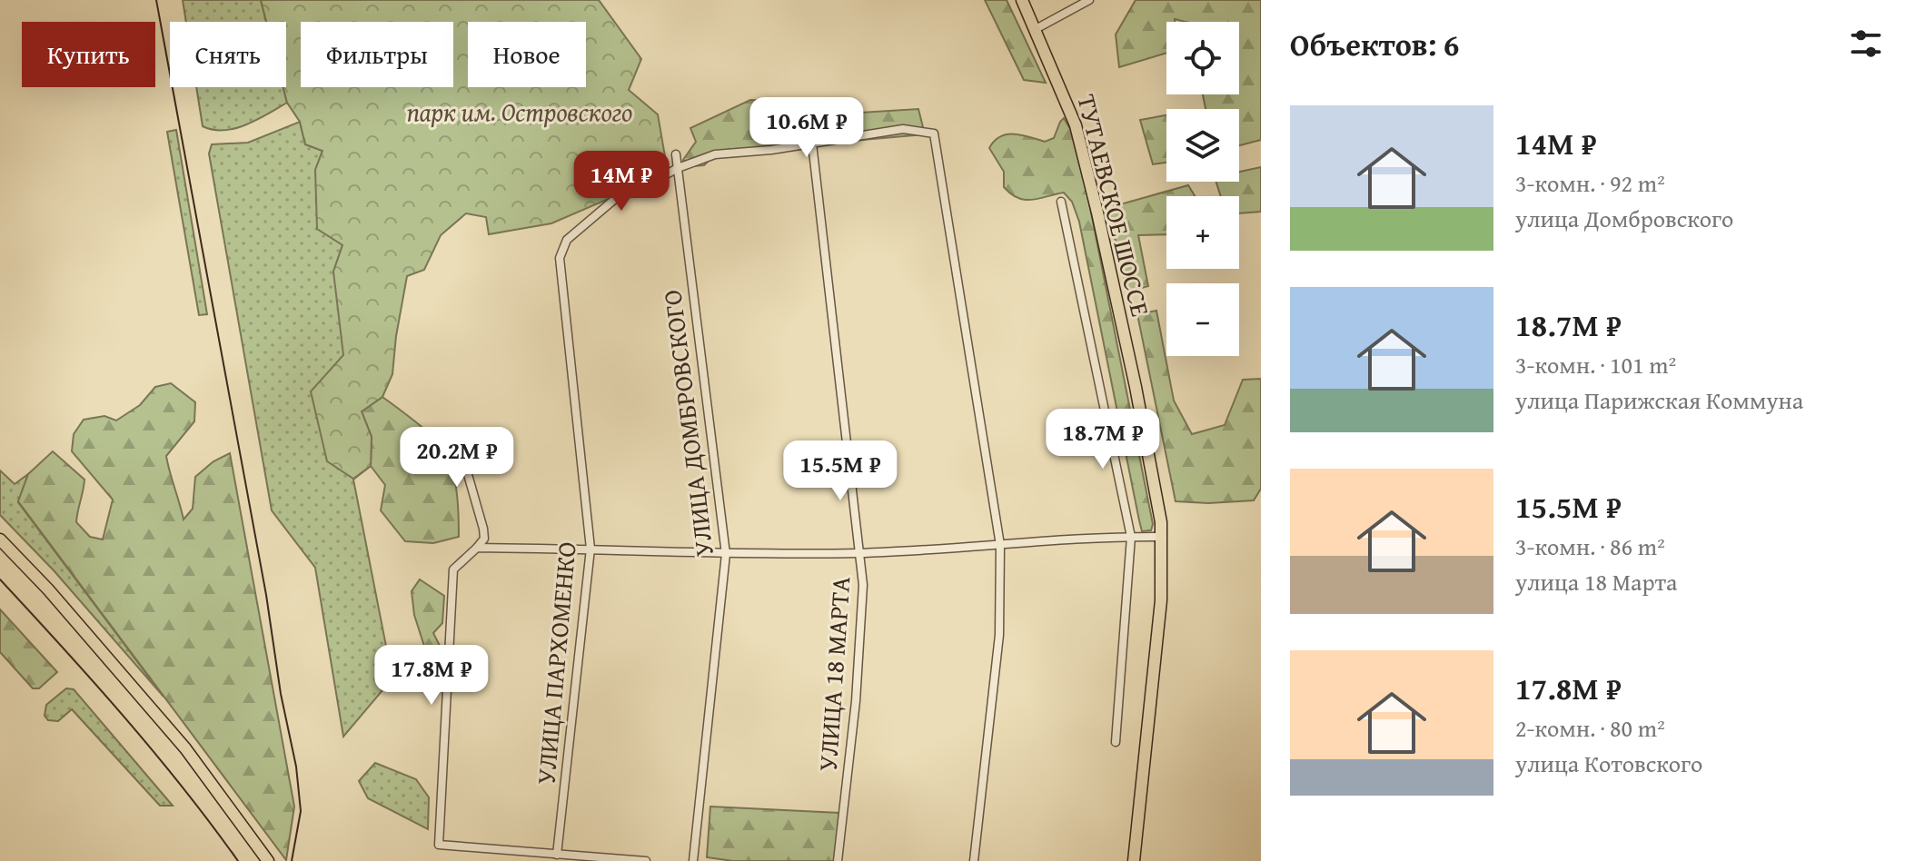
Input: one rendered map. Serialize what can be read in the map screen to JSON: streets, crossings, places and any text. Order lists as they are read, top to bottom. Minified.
{"streets":{"main road":["ТУТАЕВСКОЕ ШОССЕ"],"street":["УЛИЦА ДОМБРОВСКОГО","УЛИЦА ПАРХОМЕНКО","УЛИЦА 18 МАРТА"]},"crossings":[["УЛИЦА ДОМБРОВСКОГО","УЛИЦА ПАРХОМЕНКО"]],"parks":["парк им. Островского"],"page":{"heading":"Объектов: 6","map_buttons":["+","−"],"chip":["Купить","Снять","Фильтры","Новое"],"list":[{"name":"14M ₽","note":"3-комн. · 92 m² · улица Домбровского"},{"name":"18.7M ₽","note":"3-комн. · 101 m² · улица Парижская Коммуна"},{"name":"15.5M ₽","note":"3-комн. · 86 m² · улица 18 Марта"},{"name":"17.8M ₽","note":"2-комн. · 80 m² · улица Котовского"}],"price":["10.6M ₽","14M ₽","18.7M ₽","20.2M ₽","15.5M ₽","17.8M ₽"]}}
